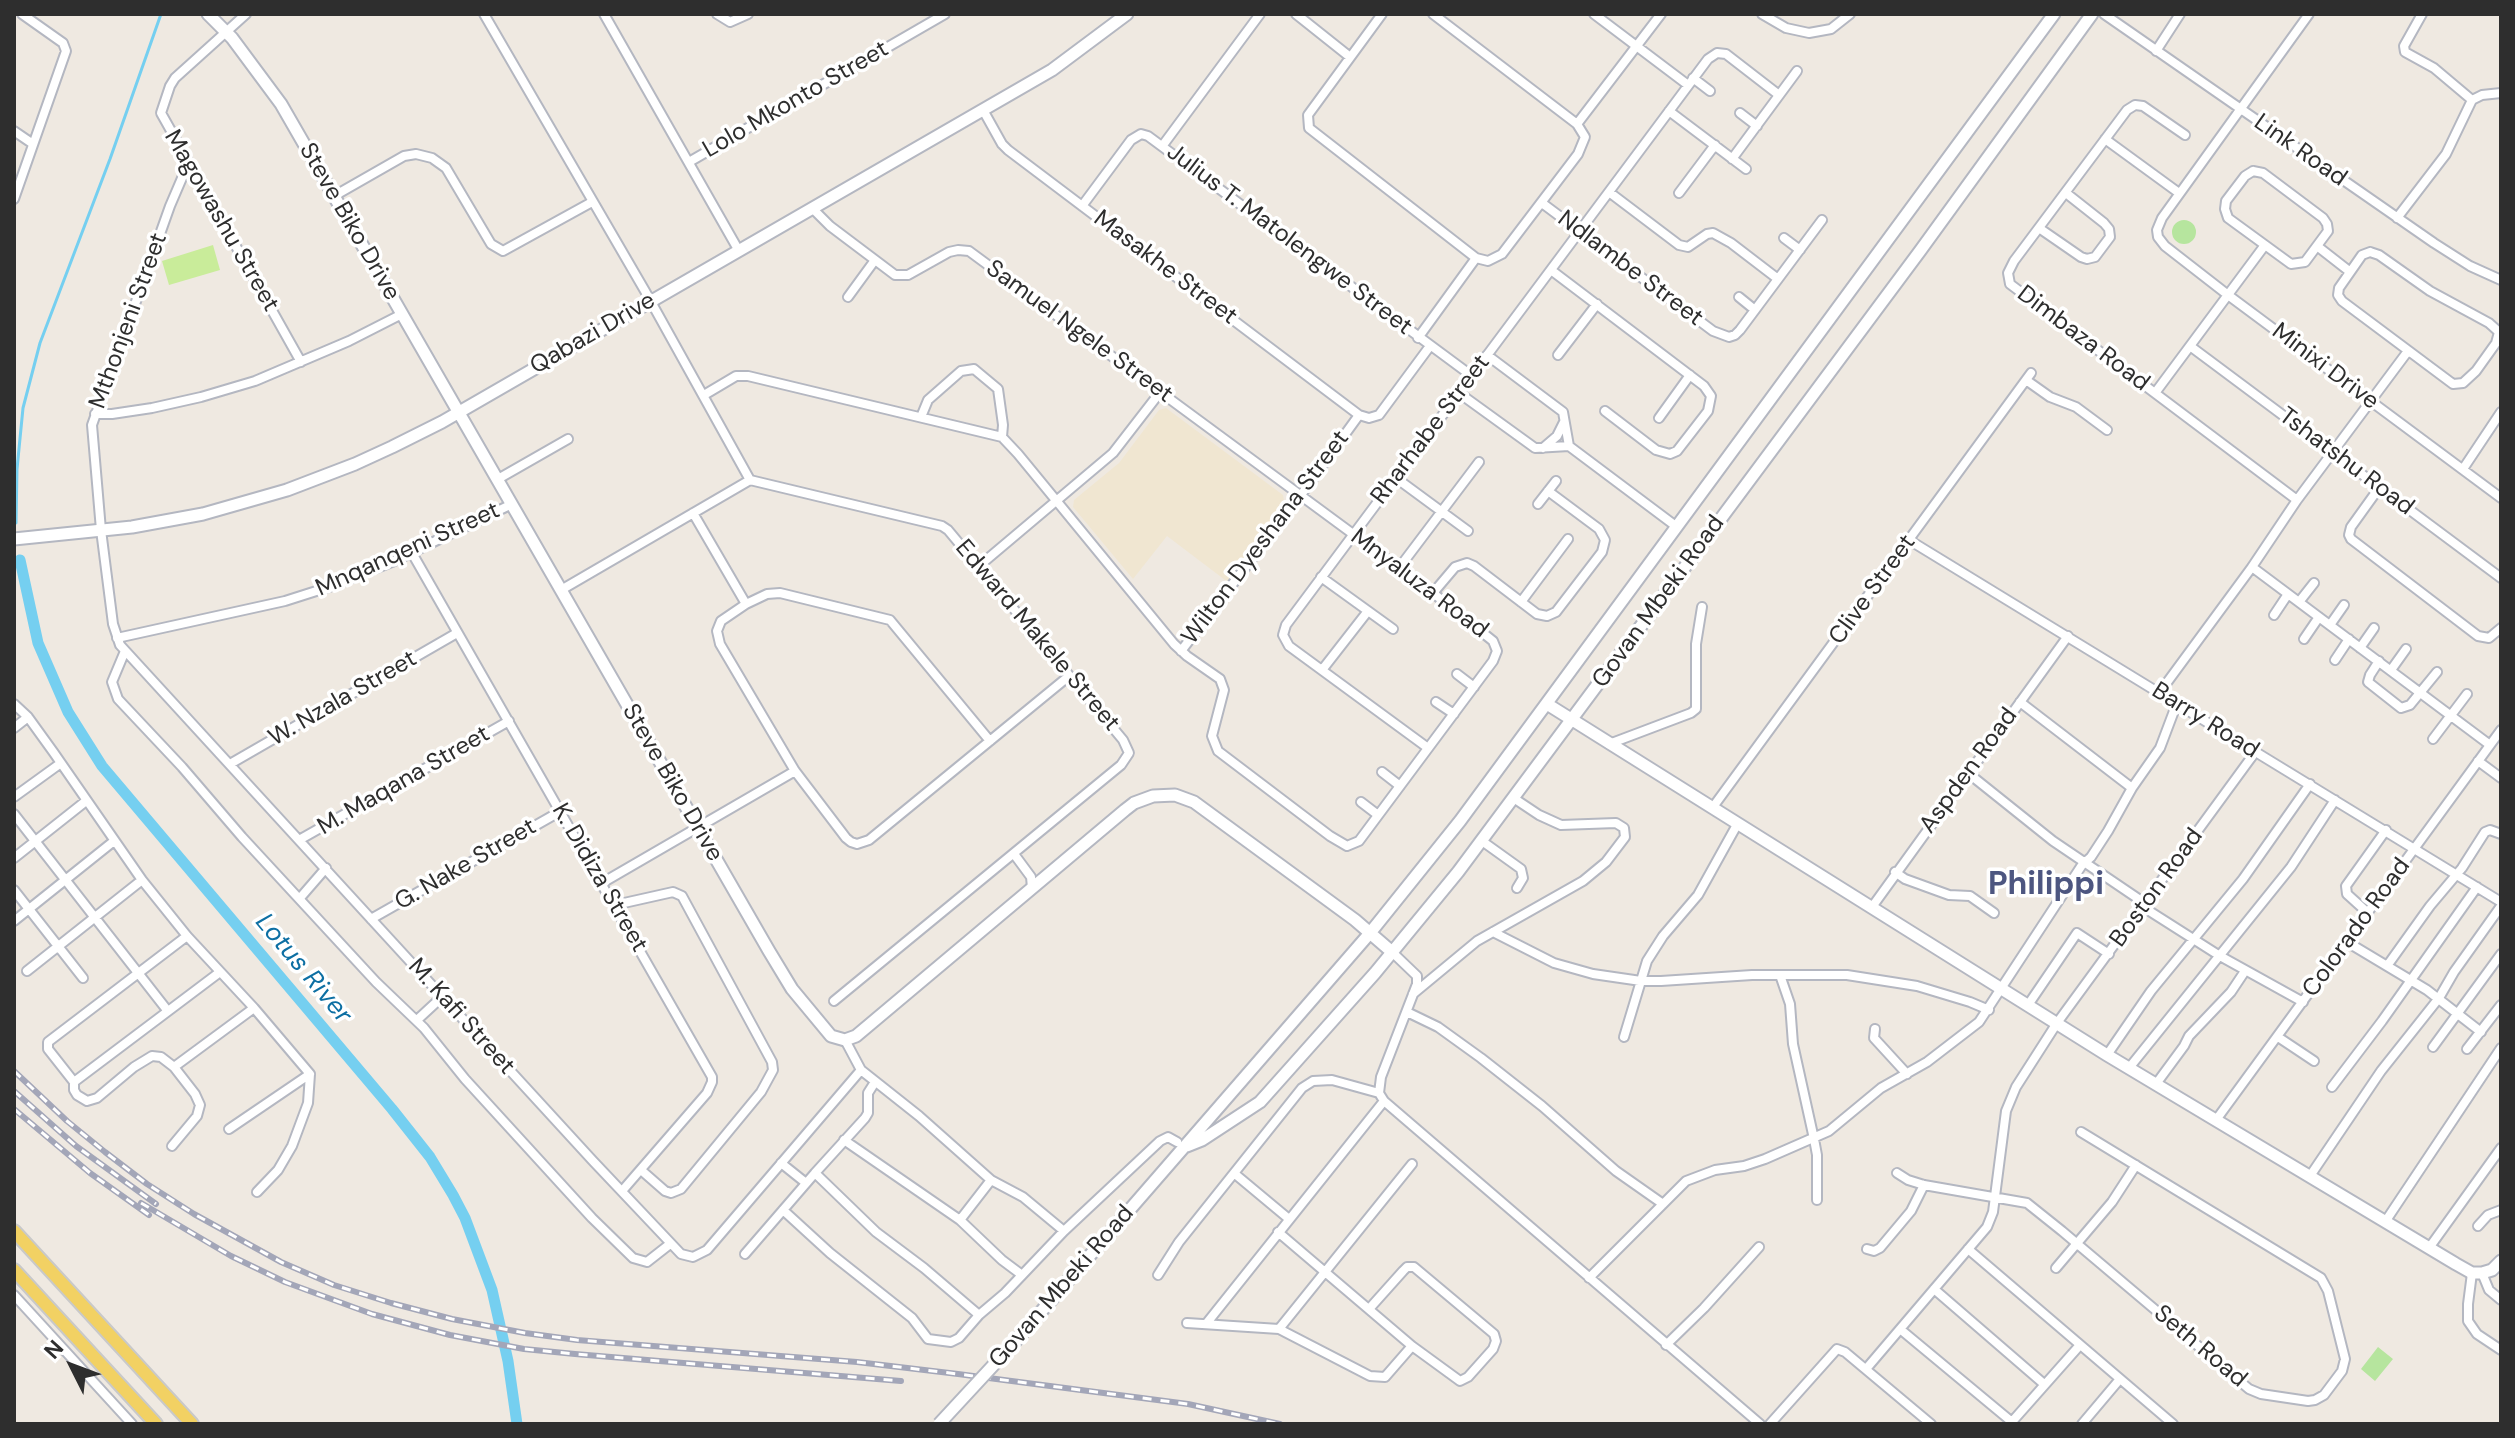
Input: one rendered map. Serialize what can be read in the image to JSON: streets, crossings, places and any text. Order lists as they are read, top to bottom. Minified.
{"streets":{"main road":["Steve Biko Drive","Qabazi Drive","Govan Mbeki Road"],"street":["Lolo Mkonto Street","Link Road","Magowashu Street","Julius T. Matolengwe Street","Masakhe Street","Ndlambe Street","Mthonjeni Street","Samuel Ngele Street","Dimbaza Road","Minixi Drive","Rharhabe Street","Tshatshu Road","Wilton Dyeshana Street","Mnqanqeni Street","Mnyaluza Road","Clive Street","Edward Makele Street","W. Nzala Street","Barry Road","Aspden Road","M. Maqana Street","G. Nake Street","K. Didiza Street","Boston Road","Colorado Road","M. Kafi Street","Seth Road"]},"crossings":[["Magowashu Street","Steve Biko Drive"],["Magowashu Street","Mthonjeni Street"],["Steve Biko Drive","Qabazi Drive"],["Steve Biko Drive","Mnqanqeni Street"],["Julius T. Matolengwe Street","Masakhe Street"],["Julius T. Matolengwe Street","Rharhabe Street"],["Masakhe Street","Qabazi Drive"],["Masakhe Street","Wilton Dyeshana Street"],["Ndlambe Street","Rharhabe Street"],["Mthonjeni Street","Qabazi Drive"],["Mthonjeni Street","M. Kafi Street"],["Samuel Ngele Street","Qabazi Drive"],["Samuel Ngele Street","Wilton Dyeshana Street"],["Samuel Ngele Street","Mnyaluza Road"],["Qabazi Drive","M. Kafi Street"],["Rharhabe Street","Mnyaluza Road"],["Wilton Dyeshana Street","Mnyaluza Road"],["Mnqanqeni Street","K. Didiza Street"],["Mnqanqeni Street","M. Kafi Street"],["Clive Street","Barry Road"],["W. Nzala Street","K. Didiza Street"],["W. Nzala Street","M. Kafi Street"],["Barry Road","Aspden Road"],["Barry Road","Boston Road"],["Barry Road","Colorado Road"],["M. Maqana Street","K. Didiza Street"],["M. Maqana Street","M. Kafi Street"],["G. Nake Street","K. Didiza Street"],["G. Nake Street","M. Kafi Street"],["K. Didiza Street","M. Kafi Street"],["Boston Road","Seth Road"]],"districts":["Philippi"],"water":["Lotus River"],"north":"top left"}
